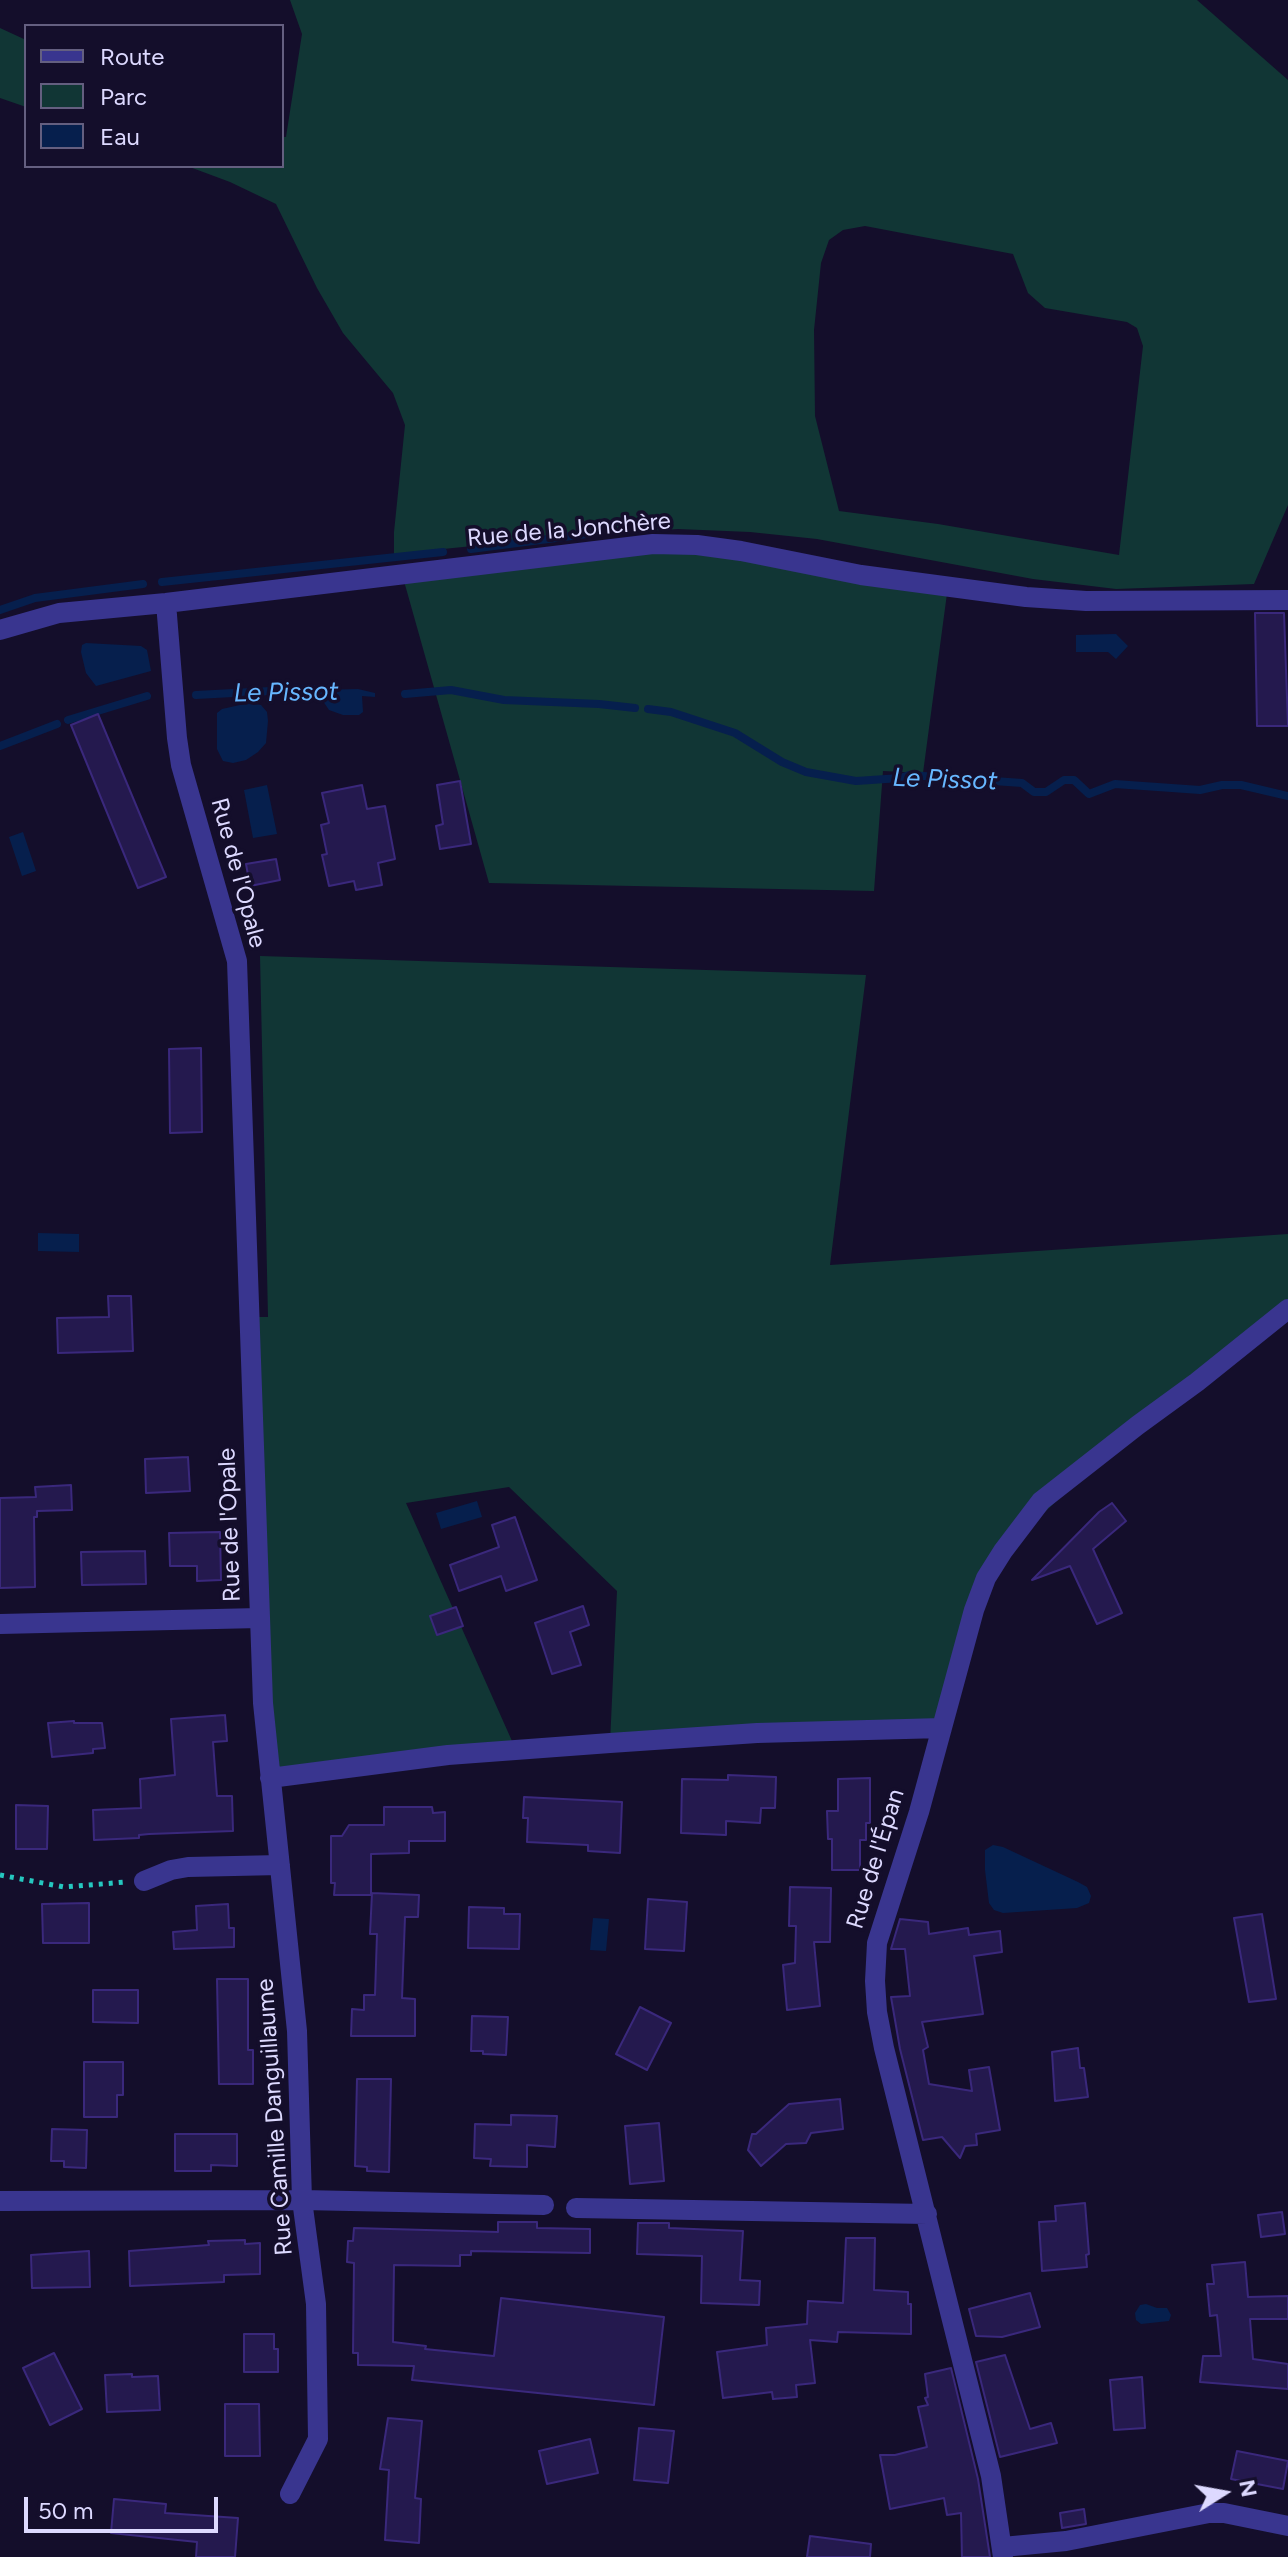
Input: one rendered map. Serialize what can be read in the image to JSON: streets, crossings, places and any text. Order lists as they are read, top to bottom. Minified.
{"streets":{"street":["Rue de la Jonchère","Rue de l'Opale","Rue de l'Épan","Rue Camille Danguillaume"]},"crossings":[["Rue de la Jonchère","Rue de l'Opale"],["Rue de l'Opale","Rue Camille Danguillaume"]],"water":["Le Pissot"],"legend":["Route","Parc","Eau"],"scale_bar":"50 m","north":"right"}
